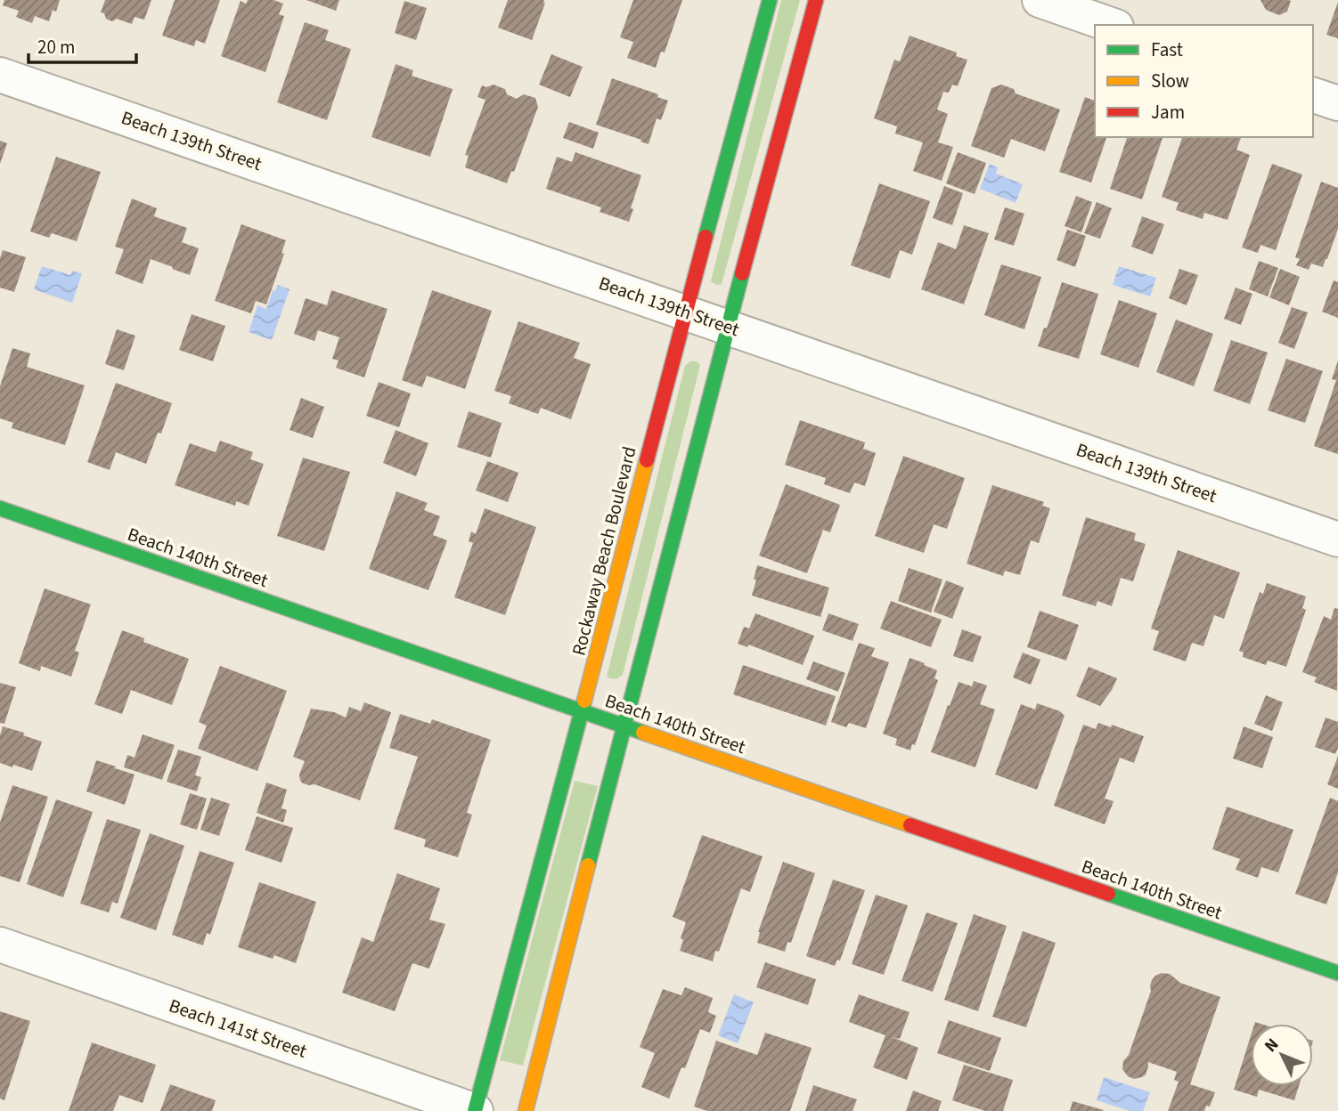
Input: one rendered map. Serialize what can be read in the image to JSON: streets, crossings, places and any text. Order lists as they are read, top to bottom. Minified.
{"streets":{"street":["Beach 139th Street","Rockaway Beach Boulevard","Beach 140th Street","Beach 141st Street"]},"crossings":[["Beach 139th Street","Rockaway Beach Boulevard"],["Rockaway Beach Boulevard","Beach 140th Street"],["Rockaway Beach Boulevard","Beach 141st Street"]],"legend":["Fast","Slow","Jam"],"scale_bar":"20 m","north":"top left"}
